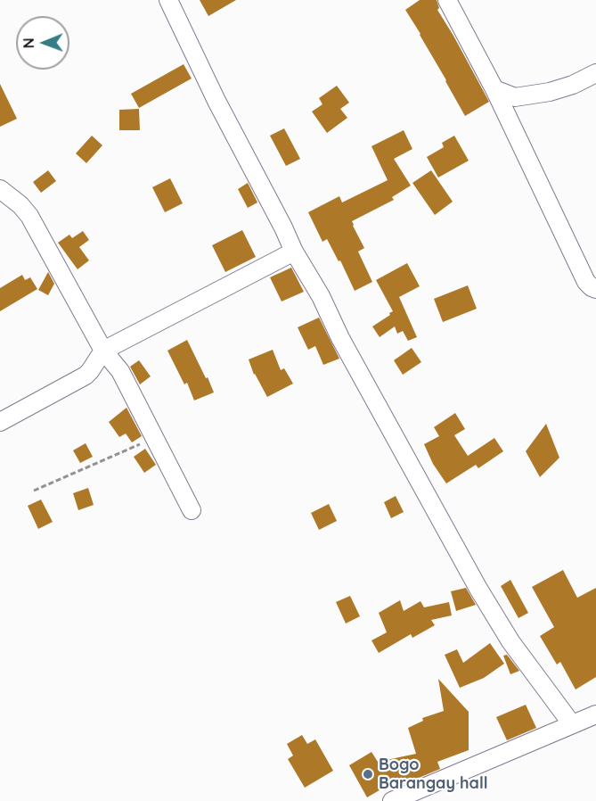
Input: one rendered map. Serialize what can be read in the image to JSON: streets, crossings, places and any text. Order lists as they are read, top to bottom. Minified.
{"places":["Bogo Barangay hall"],"north":"left"}
